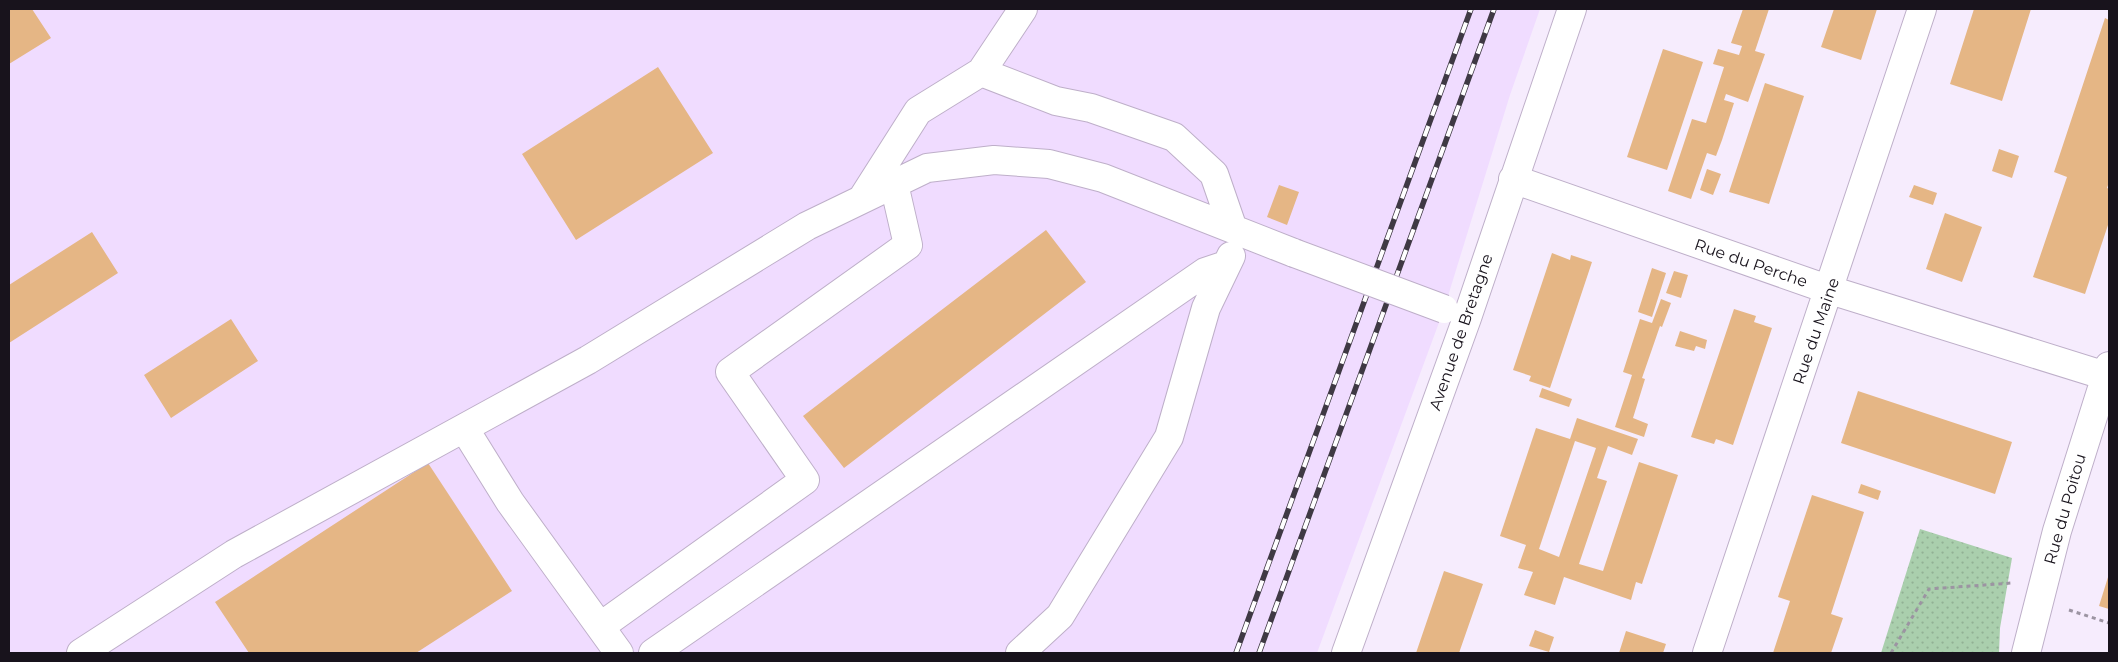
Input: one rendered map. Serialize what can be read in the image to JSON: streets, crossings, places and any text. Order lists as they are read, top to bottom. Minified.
{"streets":{"street":["Rue du Perche","Rue du Maine","Avenue de Bretagne","Rue du Poitou"]},"crossings":[["Rue du Perche","Rue du Maine"],["Rue du Perche","Avenue de Bretagne"],["Rue du Perche","Rue du Poitou"]]}
